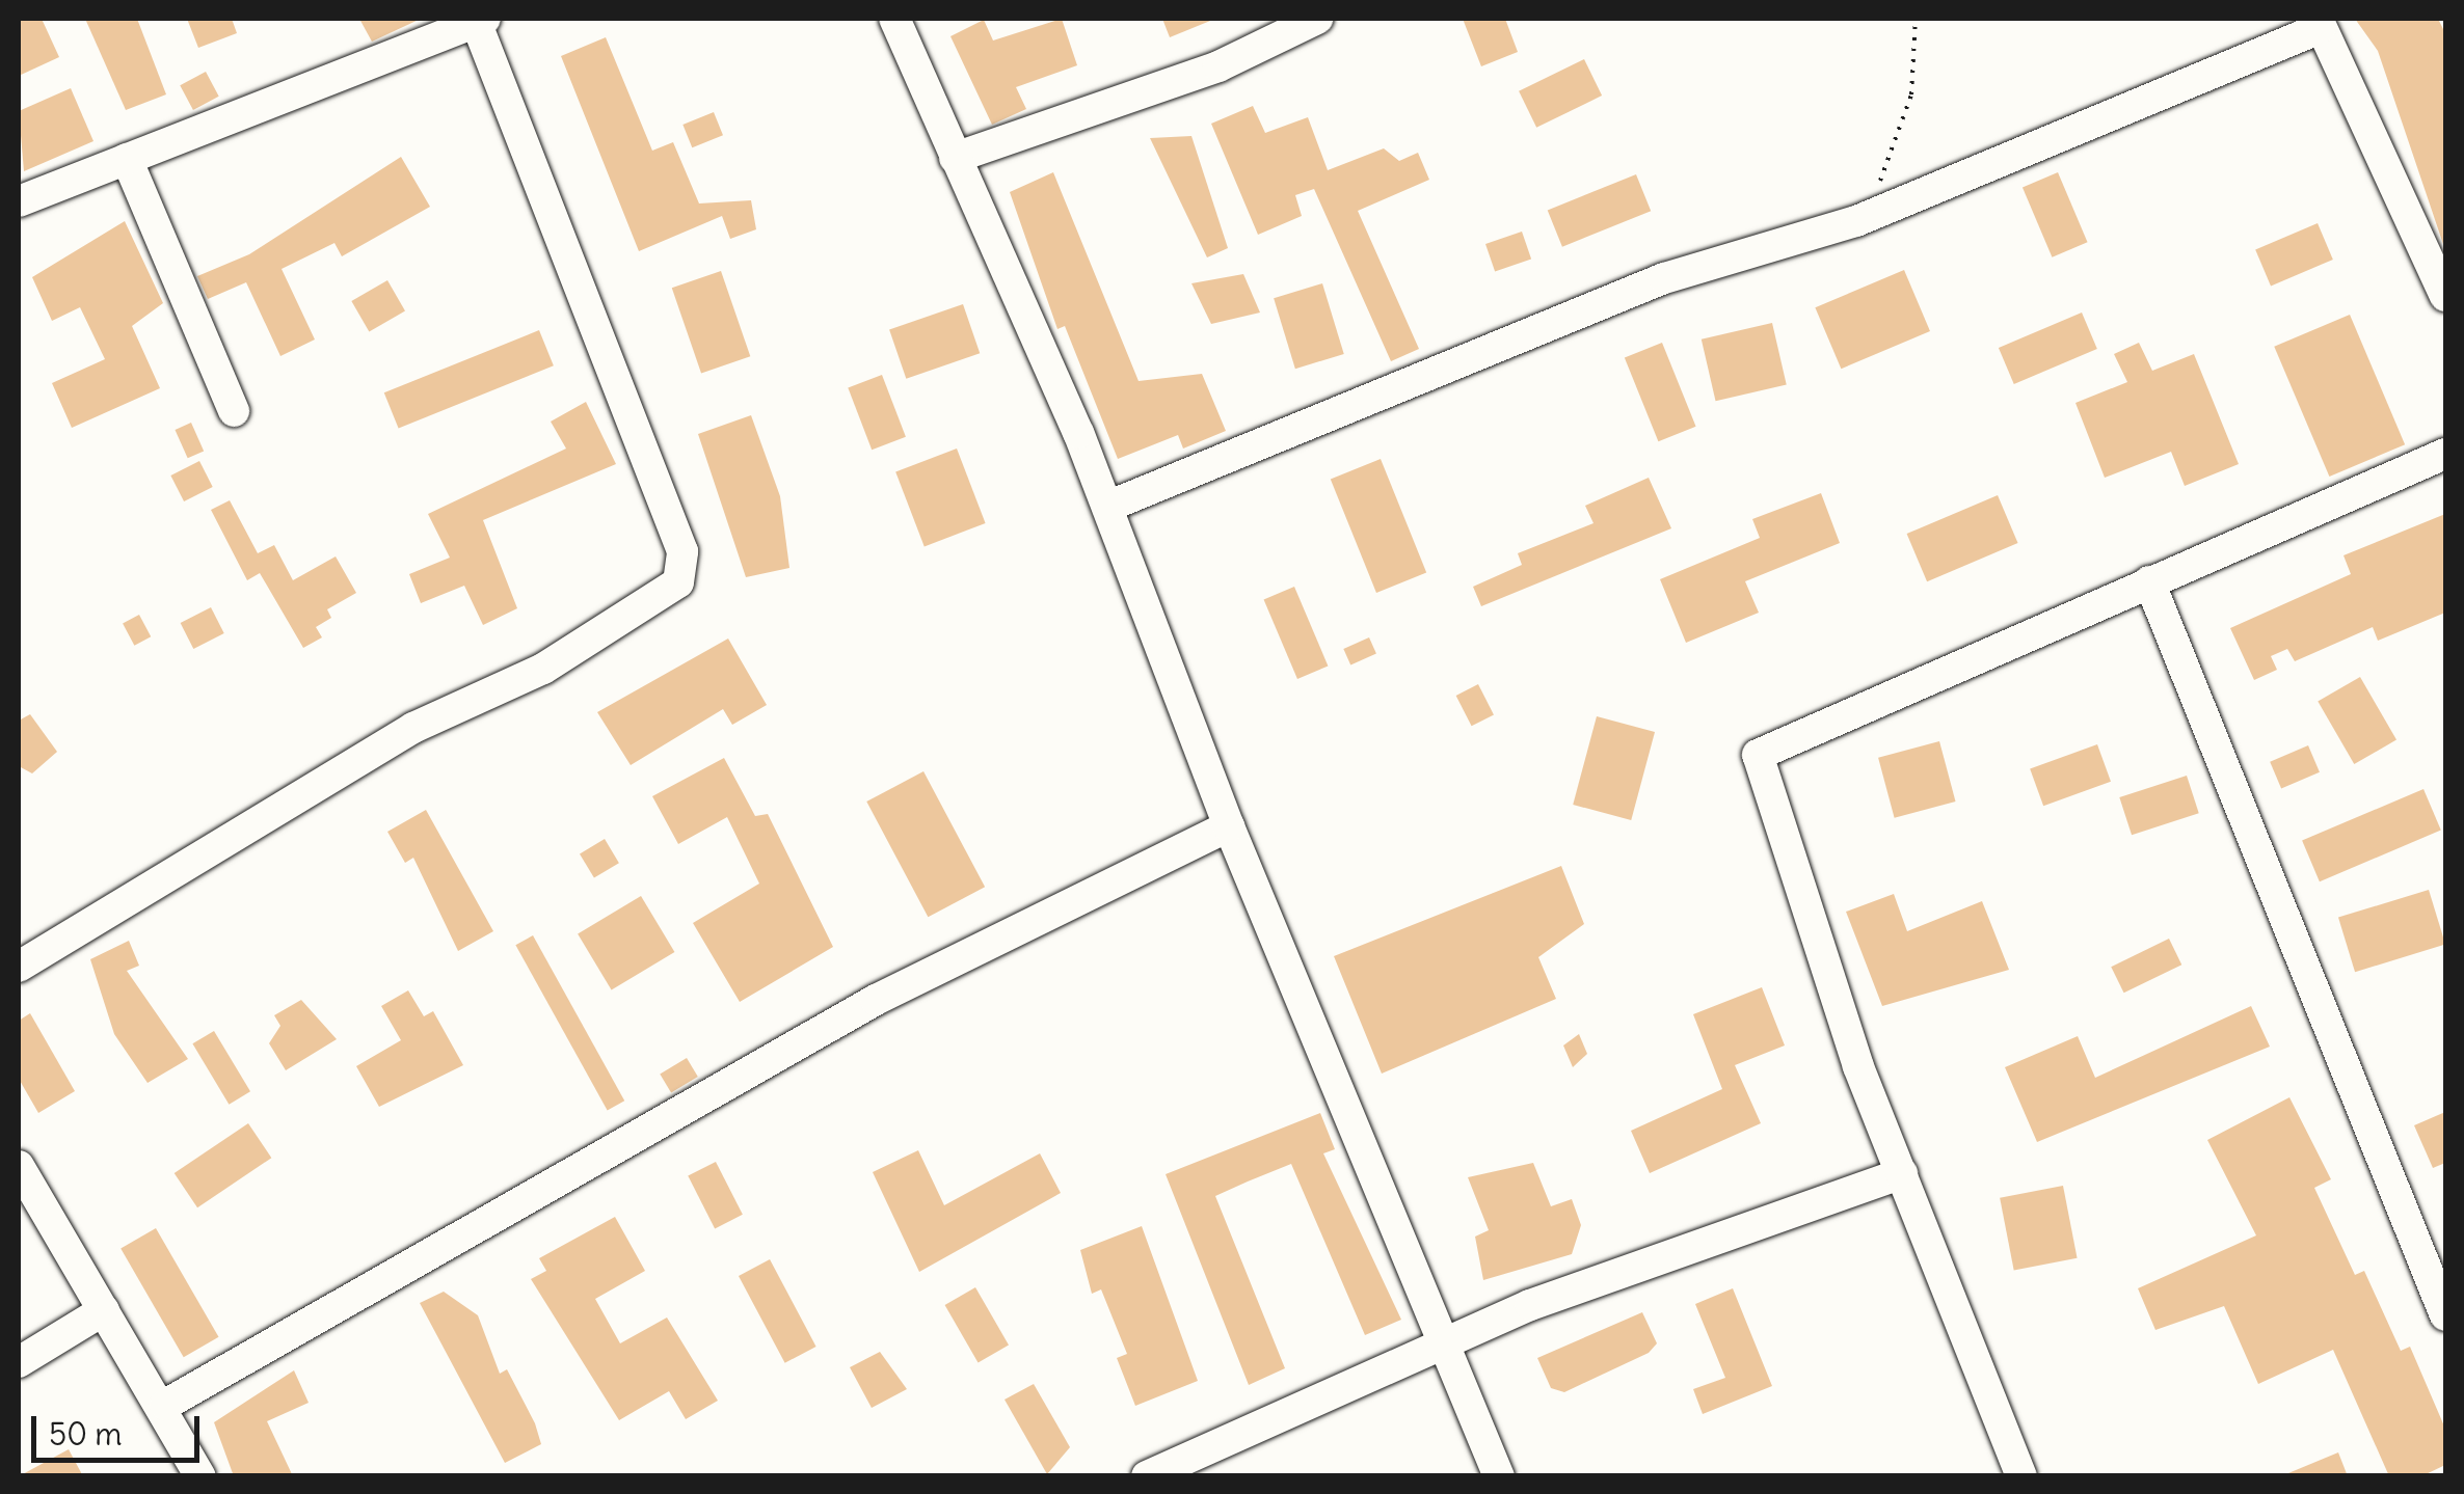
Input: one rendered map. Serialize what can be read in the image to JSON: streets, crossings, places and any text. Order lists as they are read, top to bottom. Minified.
{"scale_bar":"50 m"}
